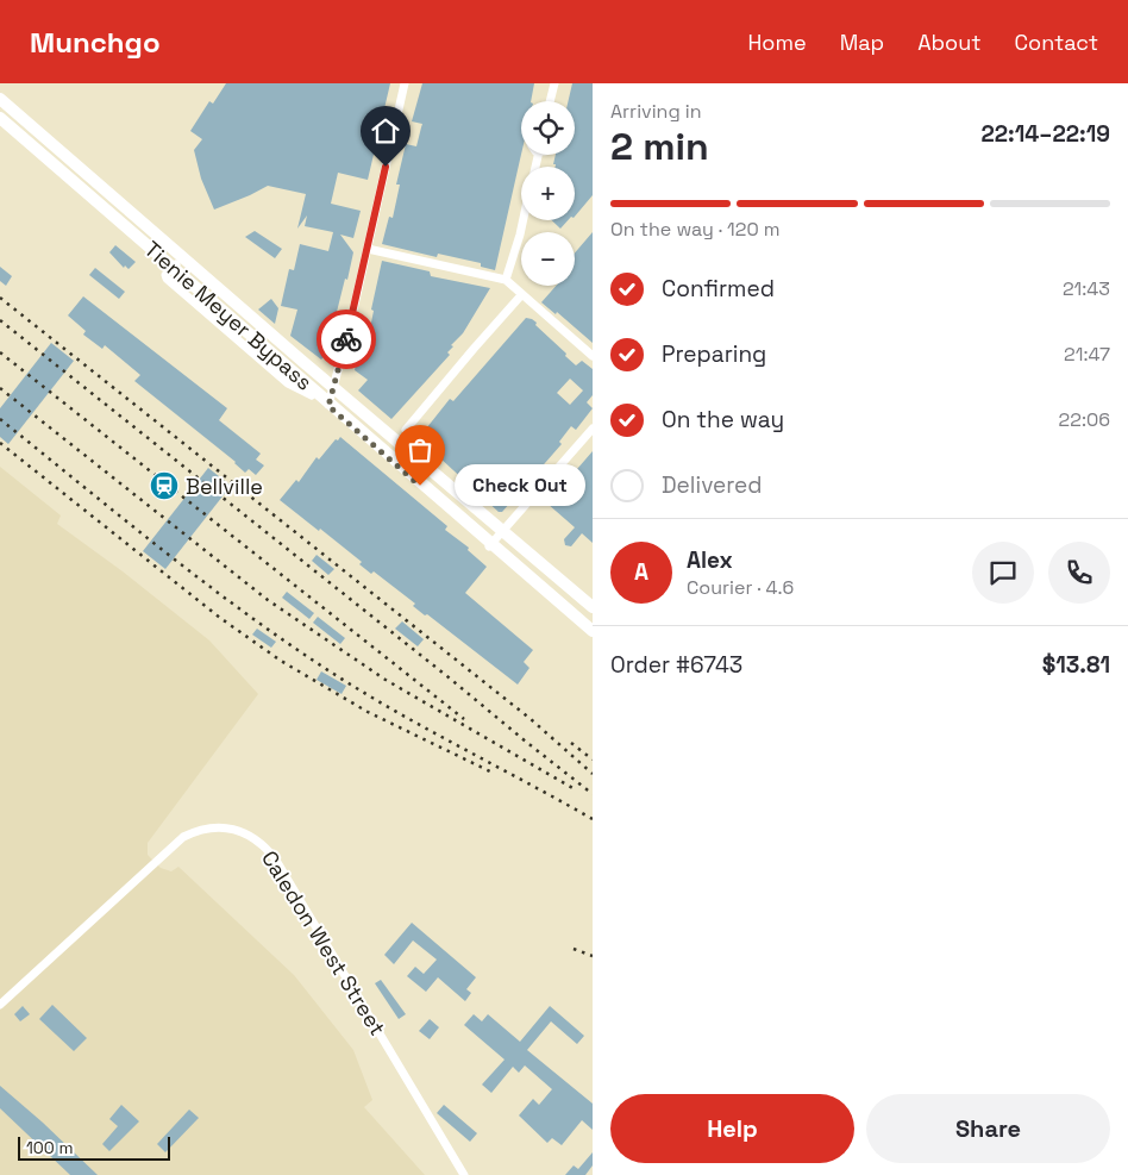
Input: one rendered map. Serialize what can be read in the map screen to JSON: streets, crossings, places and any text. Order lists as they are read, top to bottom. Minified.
{"streets":{"main road":["Tienie Meyer Bypass"],"street":["Caledon West Street"]},"places":{"station":["Bellville"],"other":["Check Out"]},"scale_bar":"100 m","page":{"header":"Munchgo","nav":["Home","Map","About","Contact"],"heading":["2 min","Arriving in","22:14–22:19"],"panel":["Alex","Courier · 4.6","Order #6743","$13.81"],"map_buttons":["+","−"],"bar":"On the way · 120 m","list":[["Confirmed","21:43"],["Preparing","21:47"],["On the way","22:06"],"Delivered"],"bubble":"Check Out","round":"A","buttons":["Help","Share"],"scale":"100 m"}}
